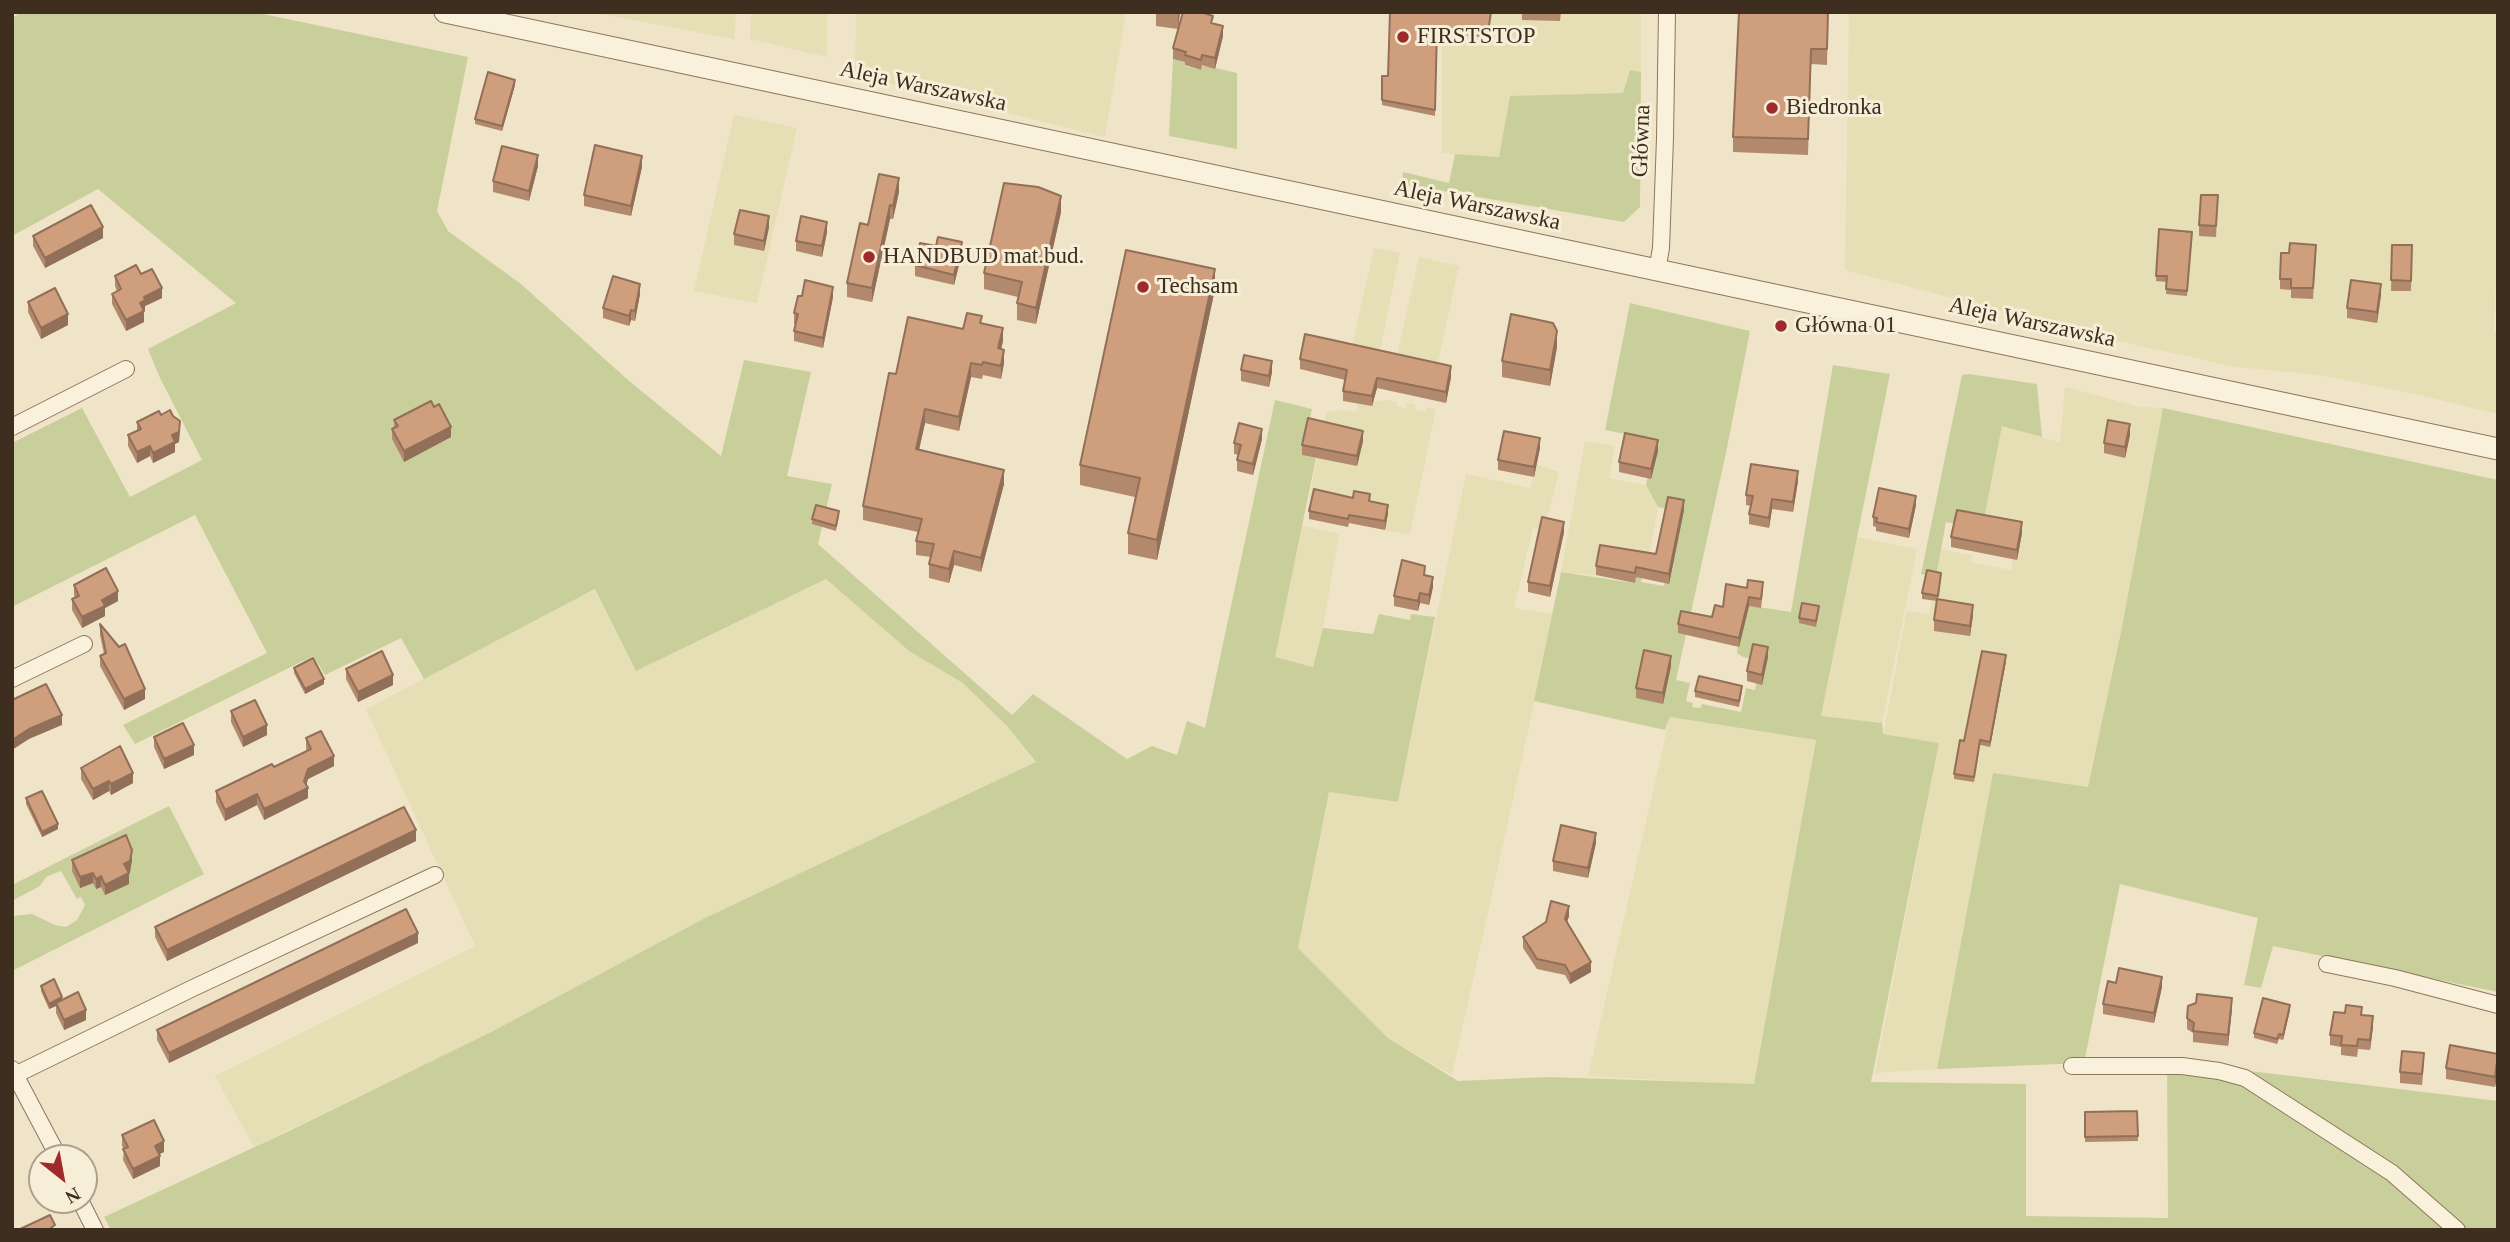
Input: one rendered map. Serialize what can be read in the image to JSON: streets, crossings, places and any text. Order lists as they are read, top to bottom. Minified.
{"streets":{"street":["Aleja Warszawska","Główna"]},"crossings":[["Aleja Warszawska","Główna"]],"places":["FIRSTSTOP","Biedronka","HANDBUD mat.bud.","Techsam","Główna 01"],"north":"bottom right"}
